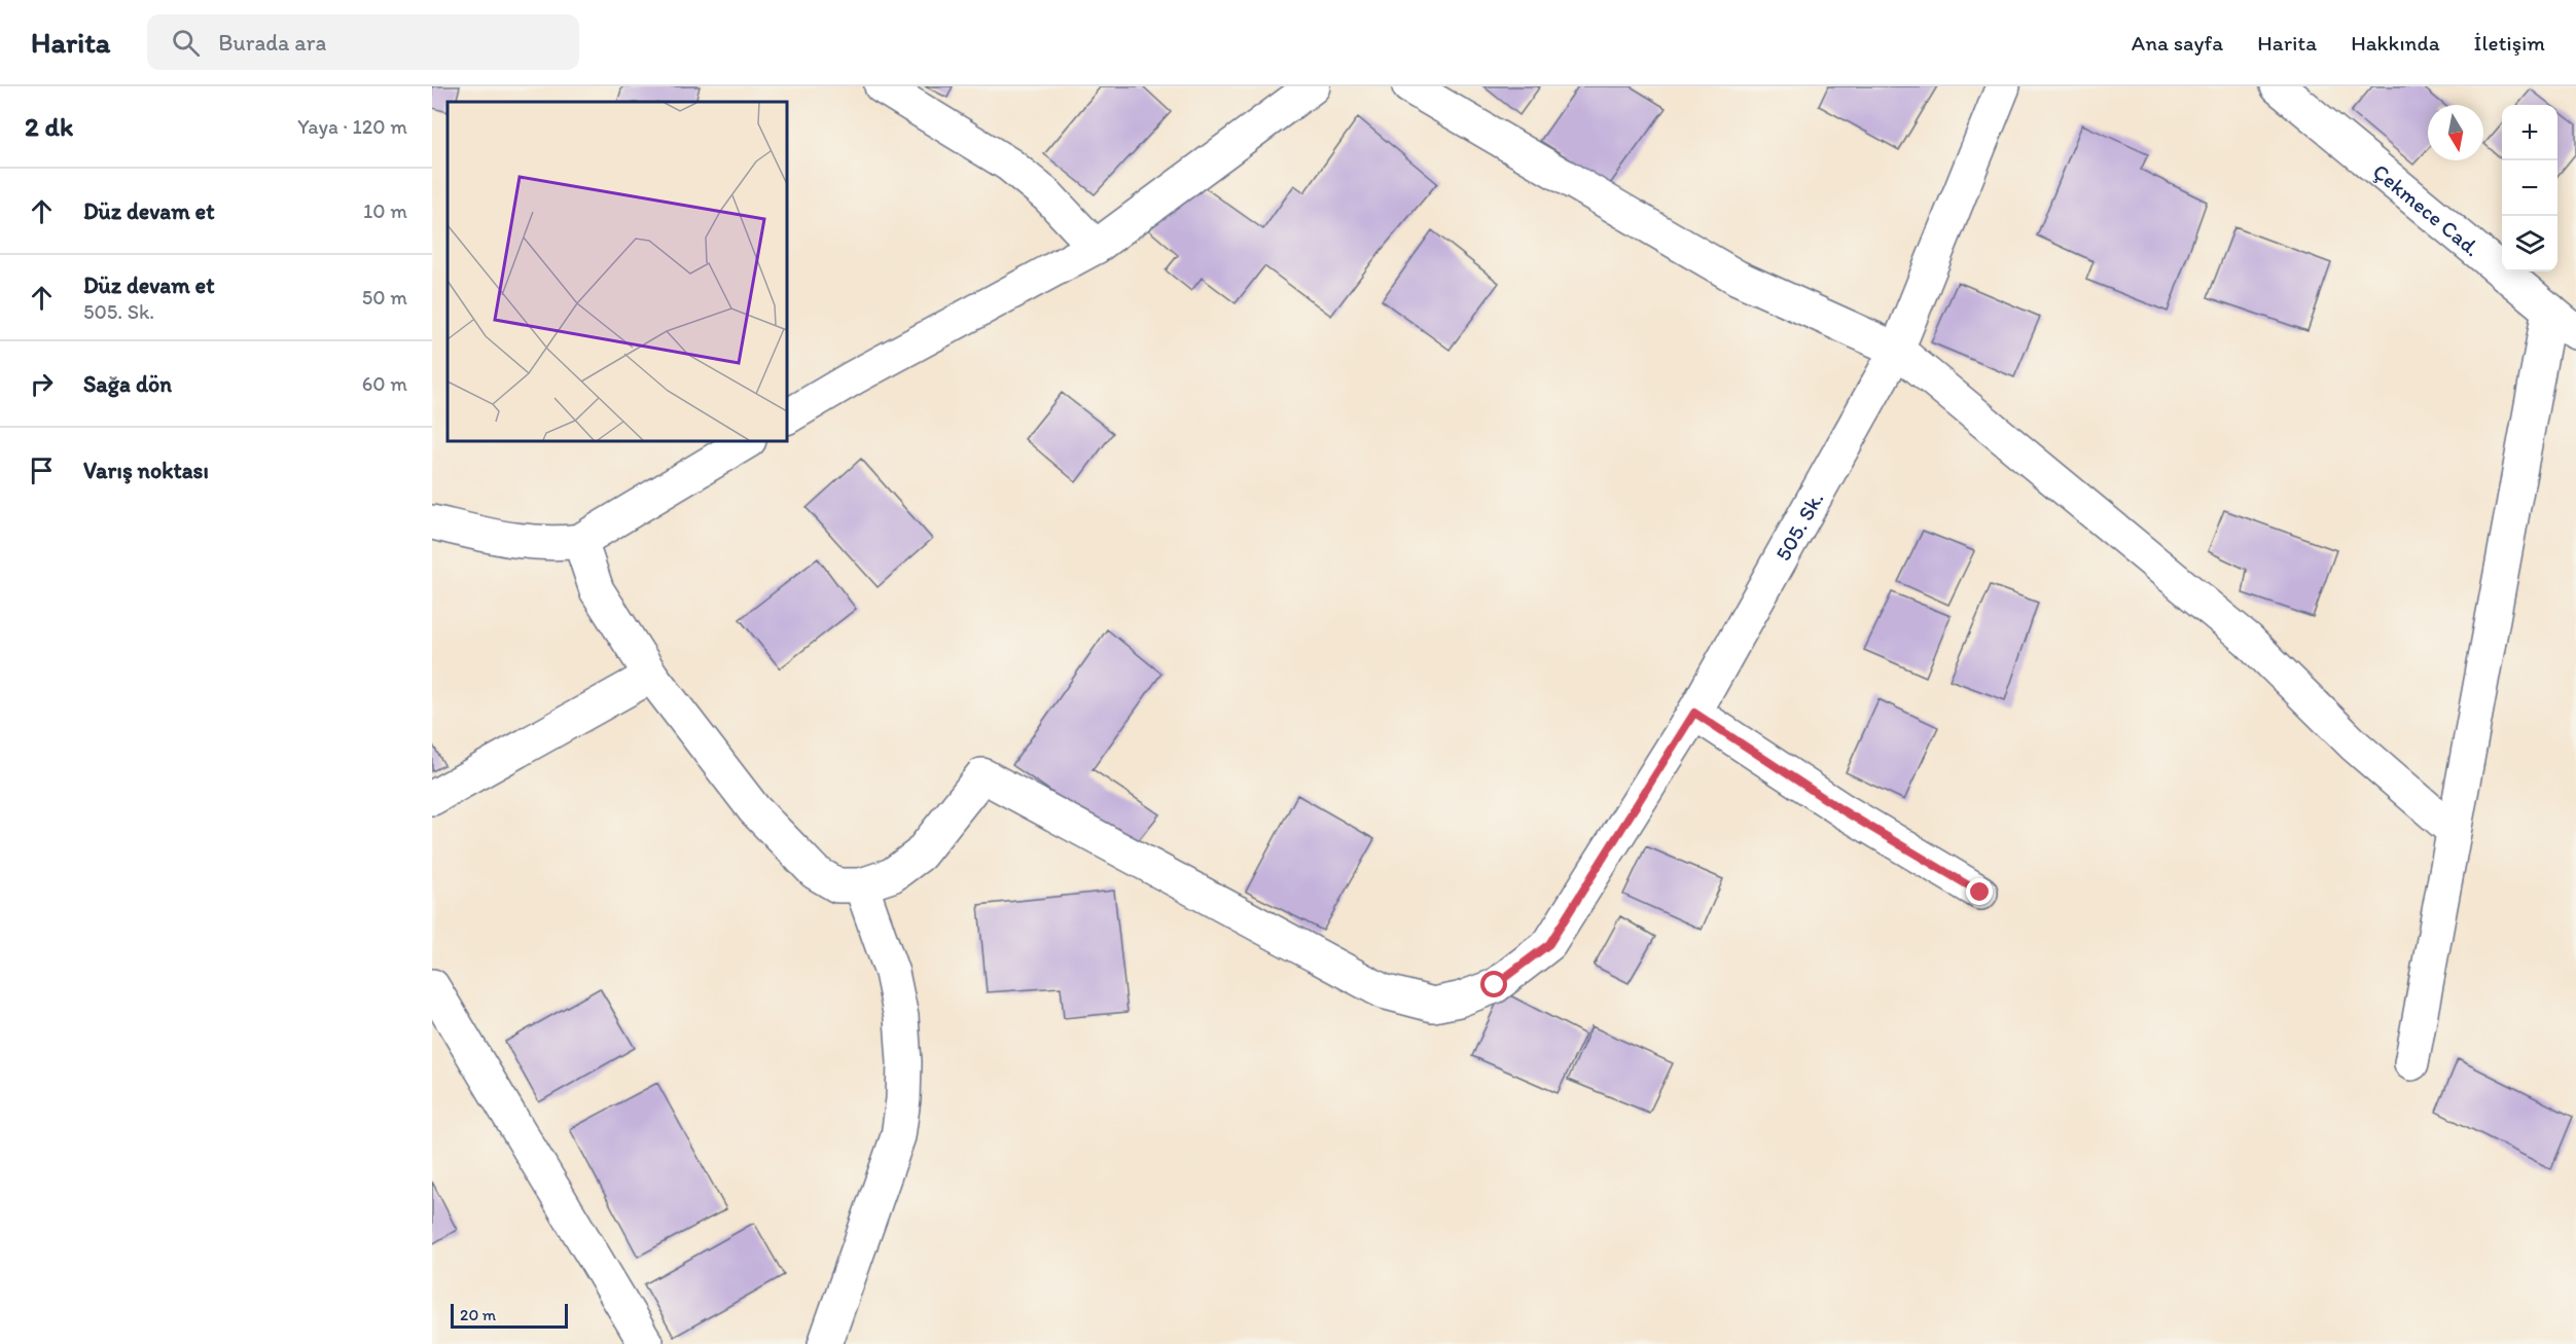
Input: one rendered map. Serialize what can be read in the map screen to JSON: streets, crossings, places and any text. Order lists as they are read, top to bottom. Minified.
{"streets":{"street":["Çekmece Cad.","505. Sk."]},"scale_bar":"20 m","north":"bottom","page":{"header":"Harita","search":"Burada ara","nav":["Ana sayfa","Harita","Hakkında","İletişim"],"heading":["2 dk","Yaya · 120 m"],"map_buttons":["+","−"],"list":[["Düz devam et","10 m"],["Düz devam et","505. Sk.","50 m"],["Sağa dön","60 m"],"Varış noktası"],"scale":"20 m"}}
